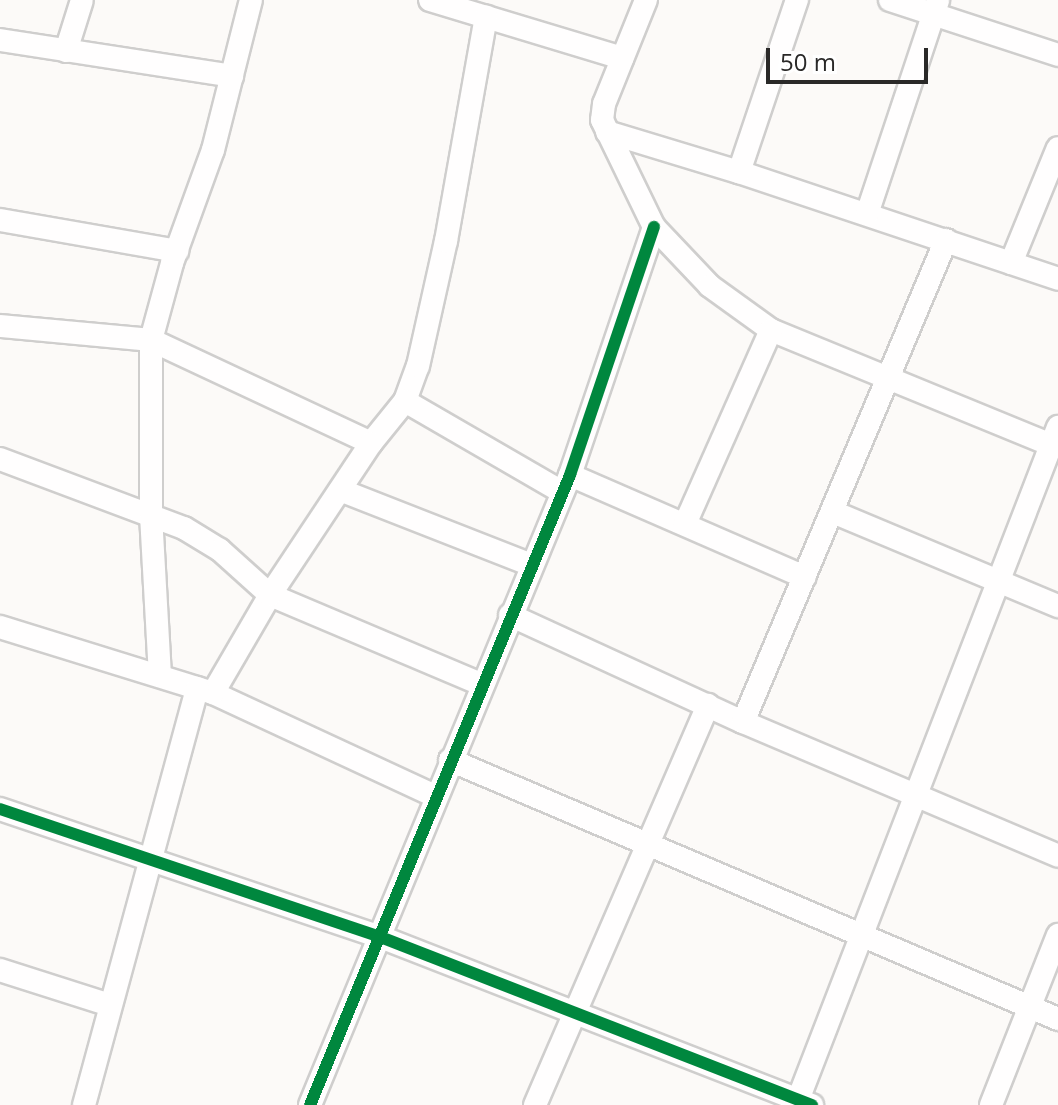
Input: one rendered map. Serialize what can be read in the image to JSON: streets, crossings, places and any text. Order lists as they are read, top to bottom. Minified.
{"scale_bar":"50 m"}
